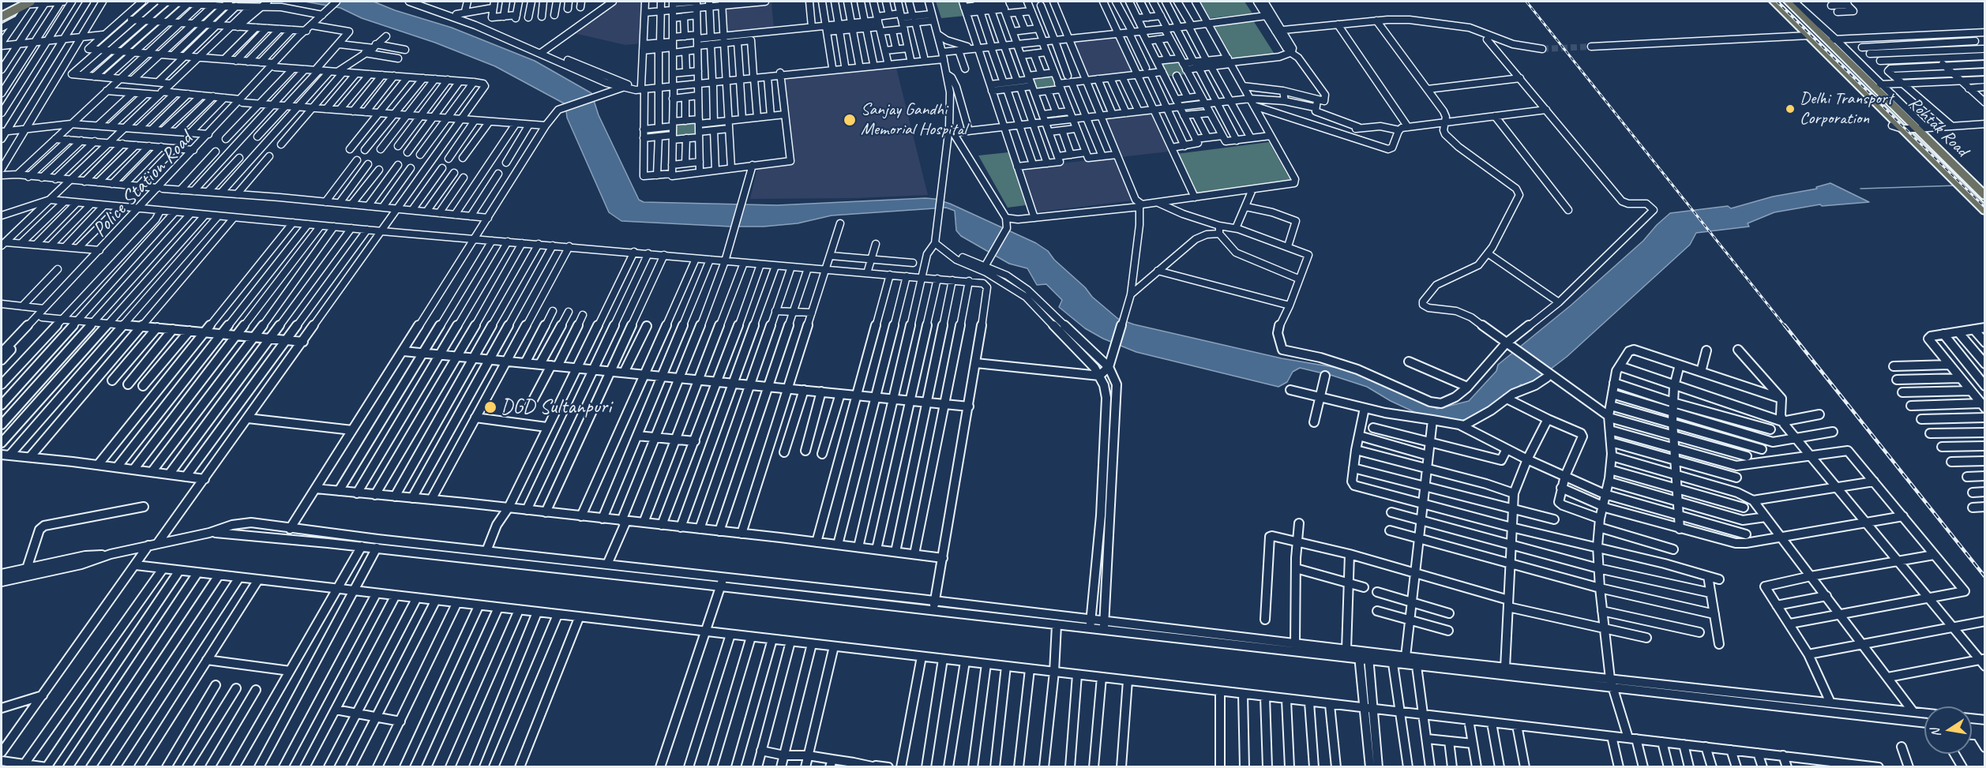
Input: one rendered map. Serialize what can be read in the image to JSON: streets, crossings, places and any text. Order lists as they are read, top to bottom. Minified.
{"streets":{"highway":["Rohtak Road"],"street":["Police Station Road"]},"places":["Delhi Transport Corporation","Sanjay Gandhi Memorial Hospital","DGD Sultanpuri"],"north":"left"}
